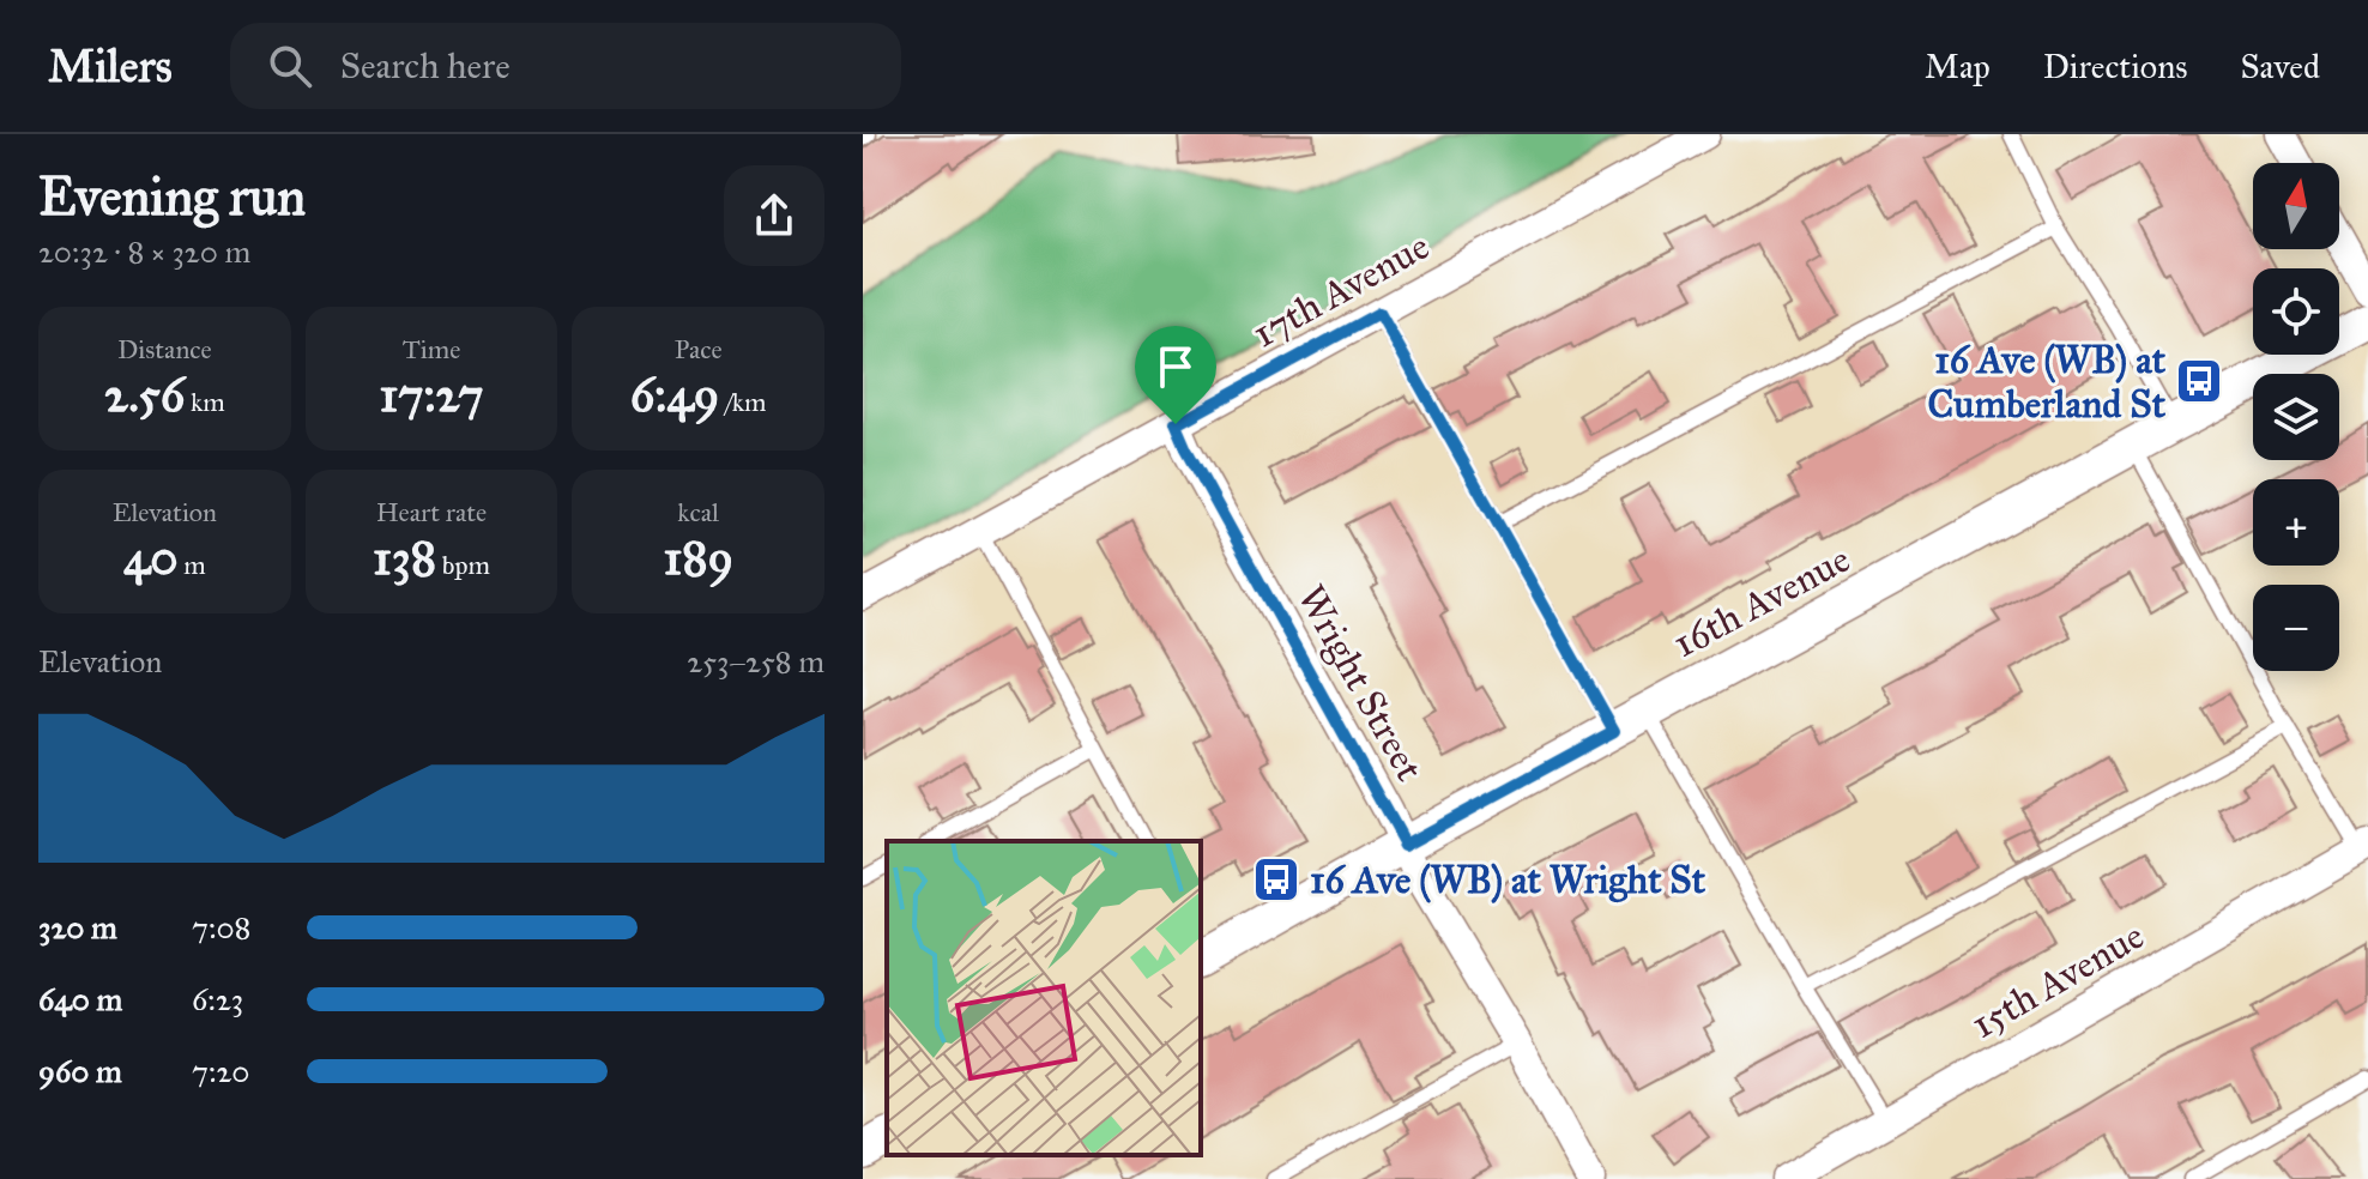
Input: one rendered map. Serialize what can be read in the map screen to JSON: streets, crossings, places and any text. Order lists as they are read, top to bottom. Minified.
{"streets":{"street":["17th Avenue","16th Avenue","Wright Street","15th Avenue"]},"crossings":[["17th Avenue","Wright Street"],["16th Avenue","Wright Street"]],"places":{"bus stop":["16 Ave (WB) at Cumberland St","16 Ave (WB) at Wright St"]},"north":"top","page":{"header":"Milers","search":"Search here","nav":["Map","Directions","Saved"],"heading":["Evening run","20:32 · 8 × 320 m"],"map_buttons":["+","−"],"stats":[["Distance","2.56 km"],["Time","17:27"],["Pace","6:49 /km"],["Elevation","40 m"],["Heart rate","138 bpm"],["kcal","189"]],"chart":["Elevation","253–258 m"],"list":[{"name":"320 m","note":"7:08"},{"name":"640 m","note":"6:23"},{"name":"960 m","note":"7:20"}]}}
